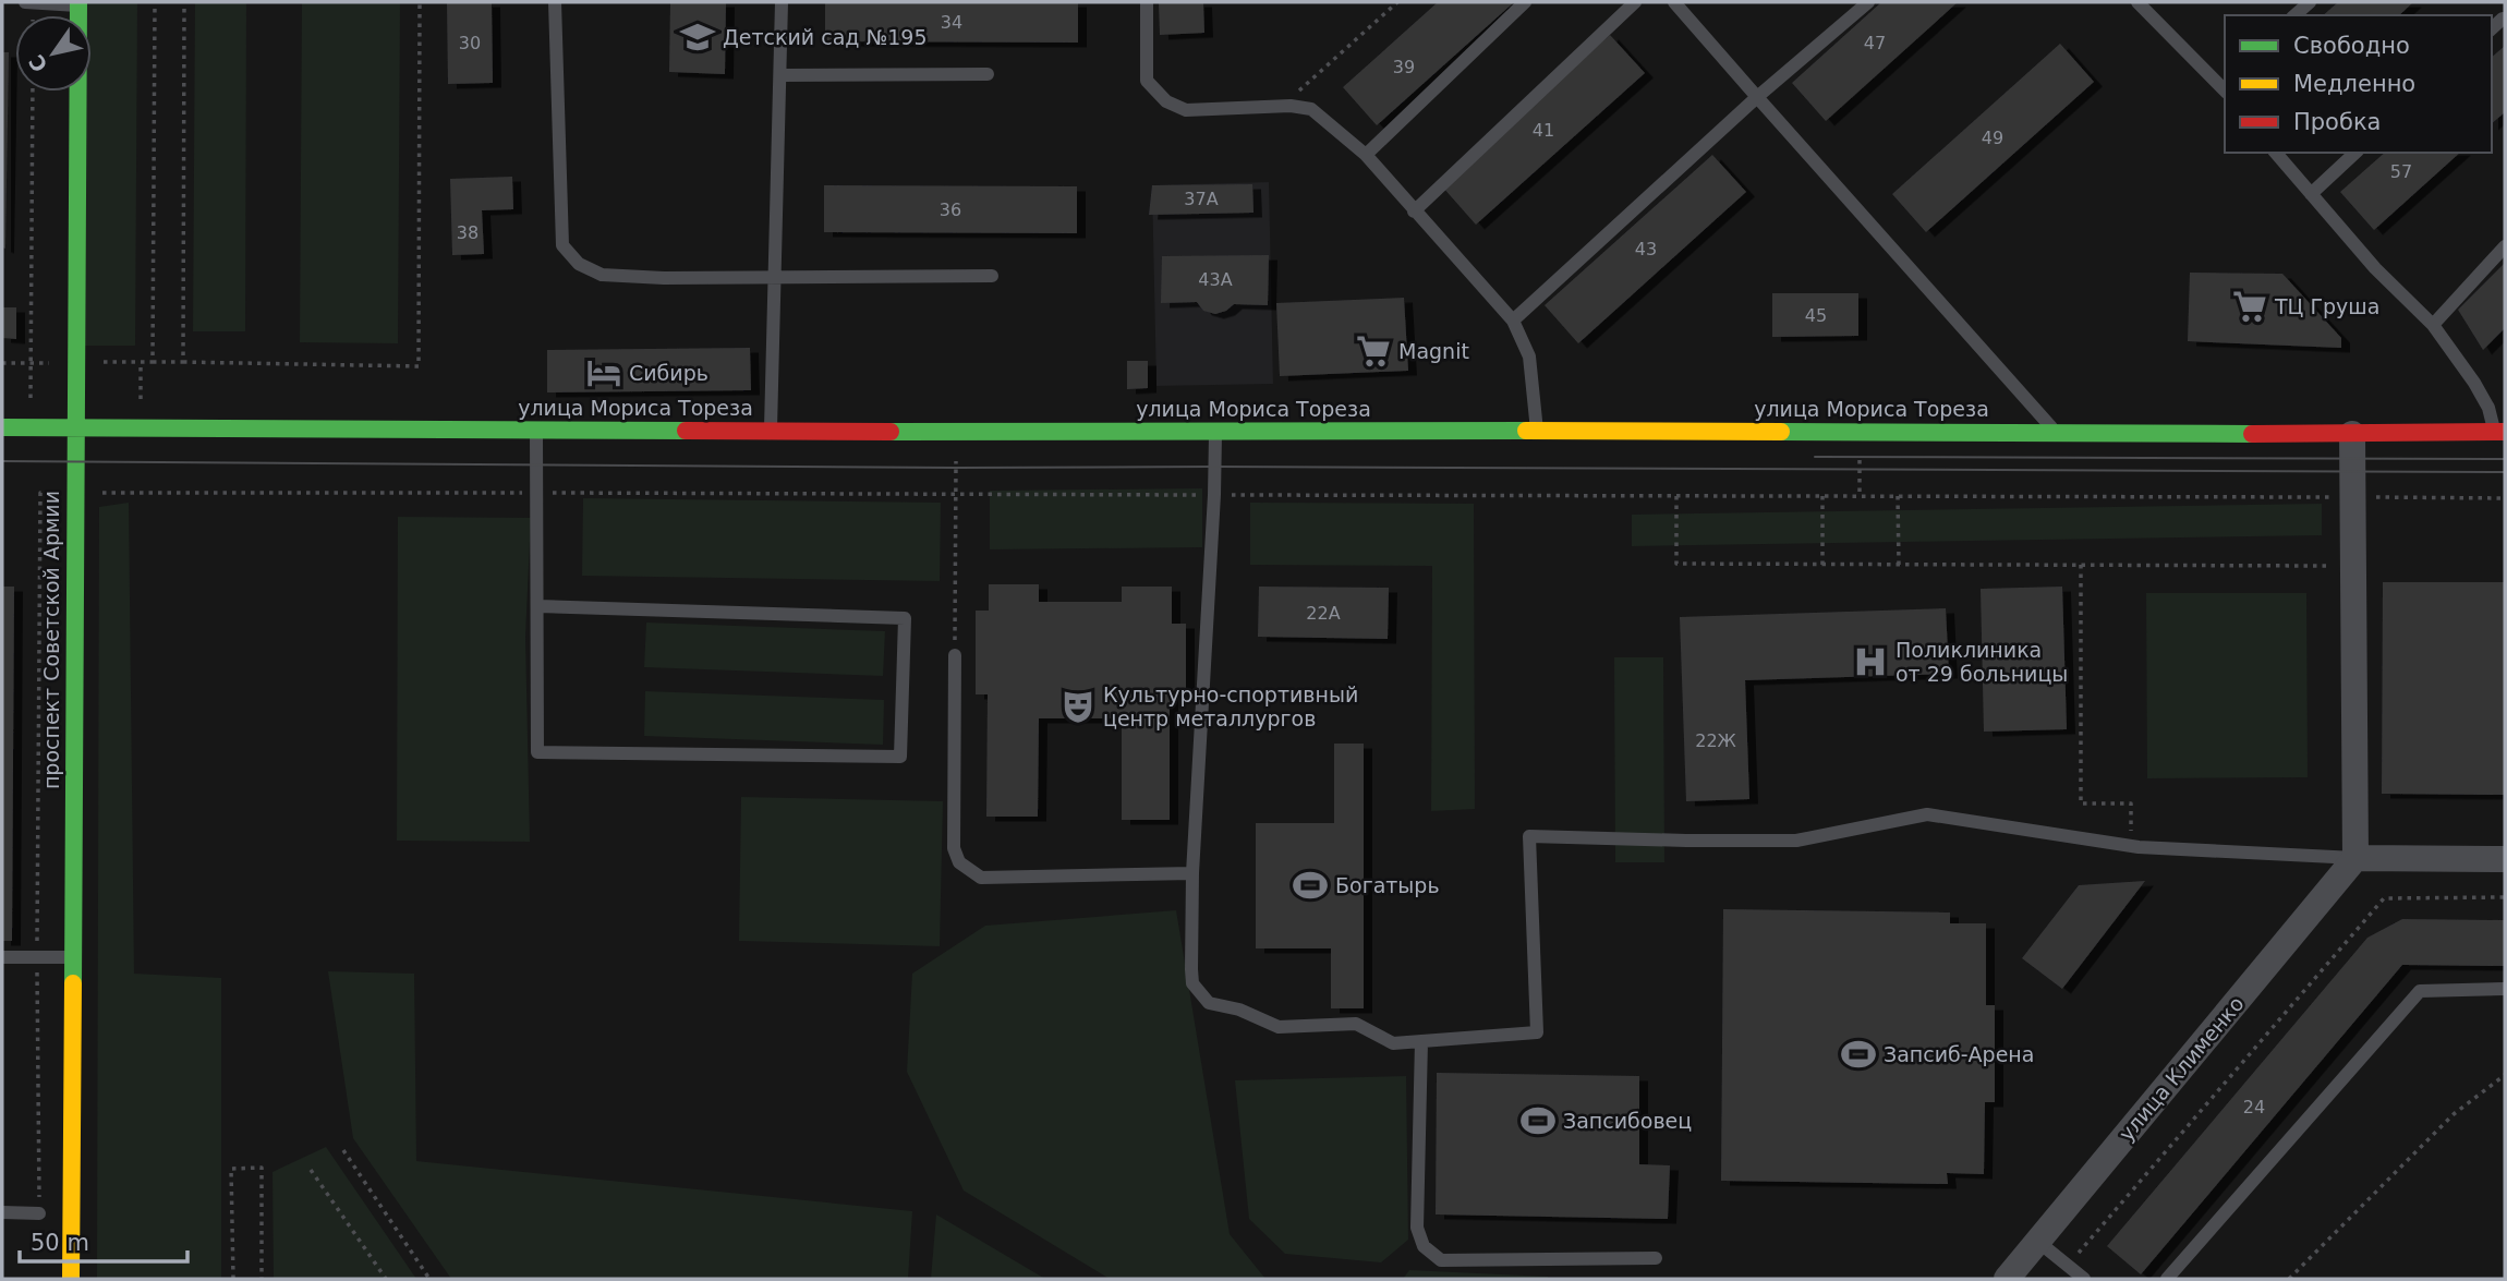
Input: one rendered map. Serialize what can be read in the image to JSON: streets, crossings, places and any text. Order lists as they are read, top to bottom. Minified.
{"streets":{"street":["улица Мориса Тореза","проспект Советской Армии","улица Клименко"]},"crossings":[["улица Мориса Тореза","проспект Советской Армии"]],"places":{"school or university":["Детский сад №195"],"supermarket":["ТЦ Груша","Magnit"],"hotel":["Сибирь"],"hospital":["Поликлиника от 29 больницы"],"theatre":["Культурно-спортивный центр металлургов"],"sports":["Богатырь","Запсиб-Арена","Запсибовец"]},"house_numbers":["34","30","47","39","41","49","57","37А","36","38","43","43А","45","22А","22Ж","24"],"legend":["Свободно","Медленно","Пробка"],"scale_bar":"50 m","north":"bottom left"}
